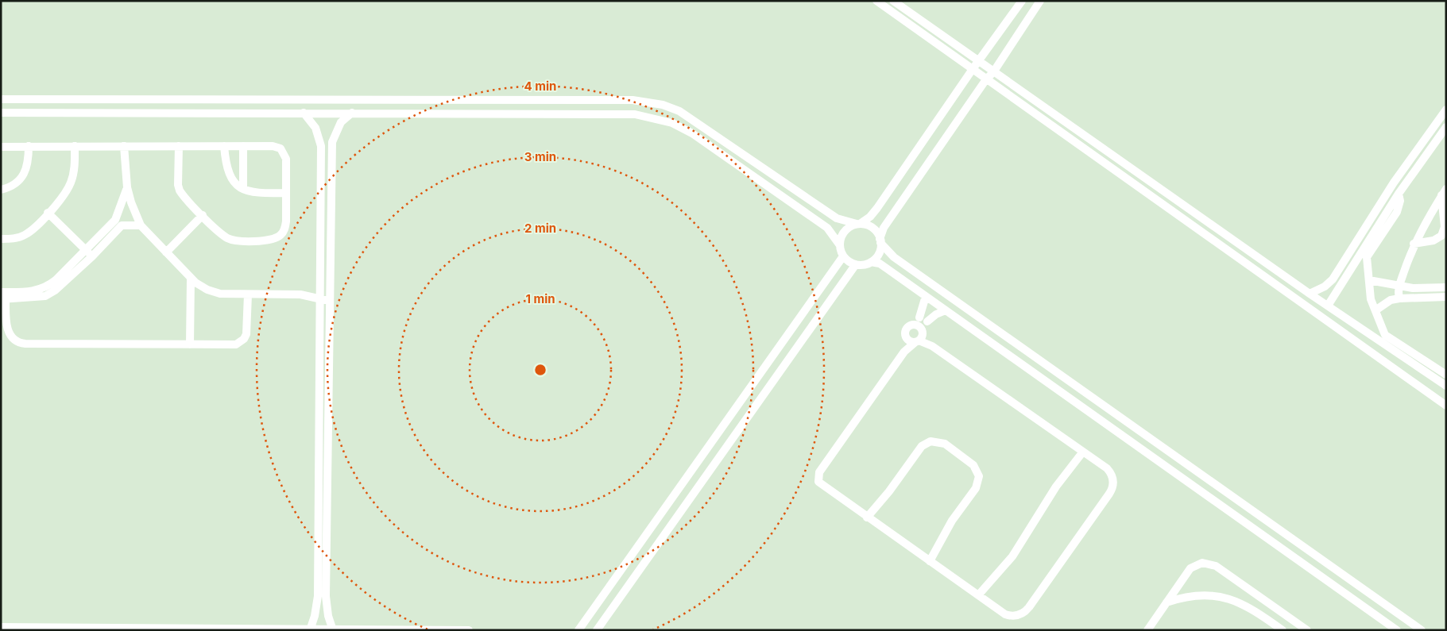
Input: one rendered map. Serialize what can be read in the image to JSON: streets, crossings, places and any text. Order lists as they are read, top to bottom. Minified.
{"rings":["4 min","3 min","2 min","1 min"]}
